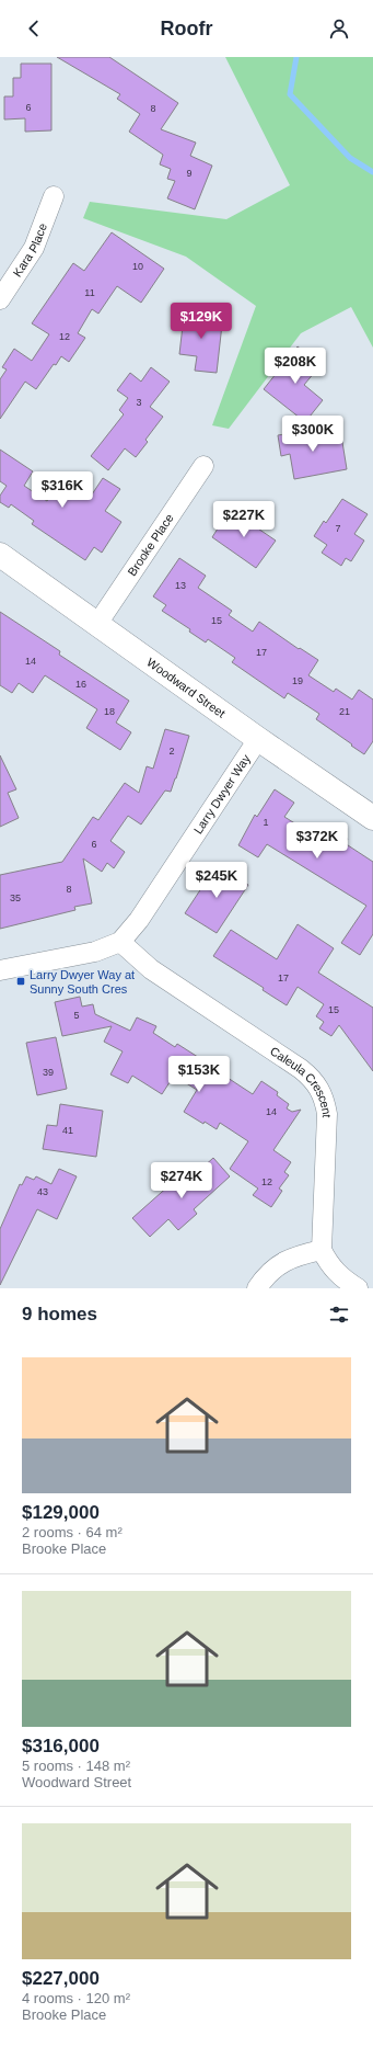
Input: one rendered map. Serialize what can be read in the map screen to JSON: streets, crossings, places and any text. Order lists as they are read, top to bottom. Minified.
{"streets":{"street":["Kara Place","Brooke Place","Woodward Street","Larry Dwyer Way","Caleula Crescent"]},"crossings":[["Brooke Place","Woodward Street"],["Woodward Street","Larry Dwyer Way"],["Larry Dwyer Way","Caleula Crescent"]],"places":{"transit":["Larry Dwyer Way at Sunny South Cres"]},"house_numbers":["6","8","9","10","11","12","3","7","13","15","17","14","19","16","18","21","2","1","6","8","35","17","15","5","39","14","41","12","43"],"page":{"header":"Roofr","price":["$129K","$208K","$300K","$316K","$227K","$372K","$245K","$153K","$274K"],"heading":"9 homes","list":[{"name":"$129,000","note":"2 rooms · 64 m² · Brooke Place"},{"name":"$316,000","note":"5 rooms · 148 m² · Woodward Street"},{"name":"$227,000","note":"4 rooms · 120 m² · Brooke Place"}]}}
